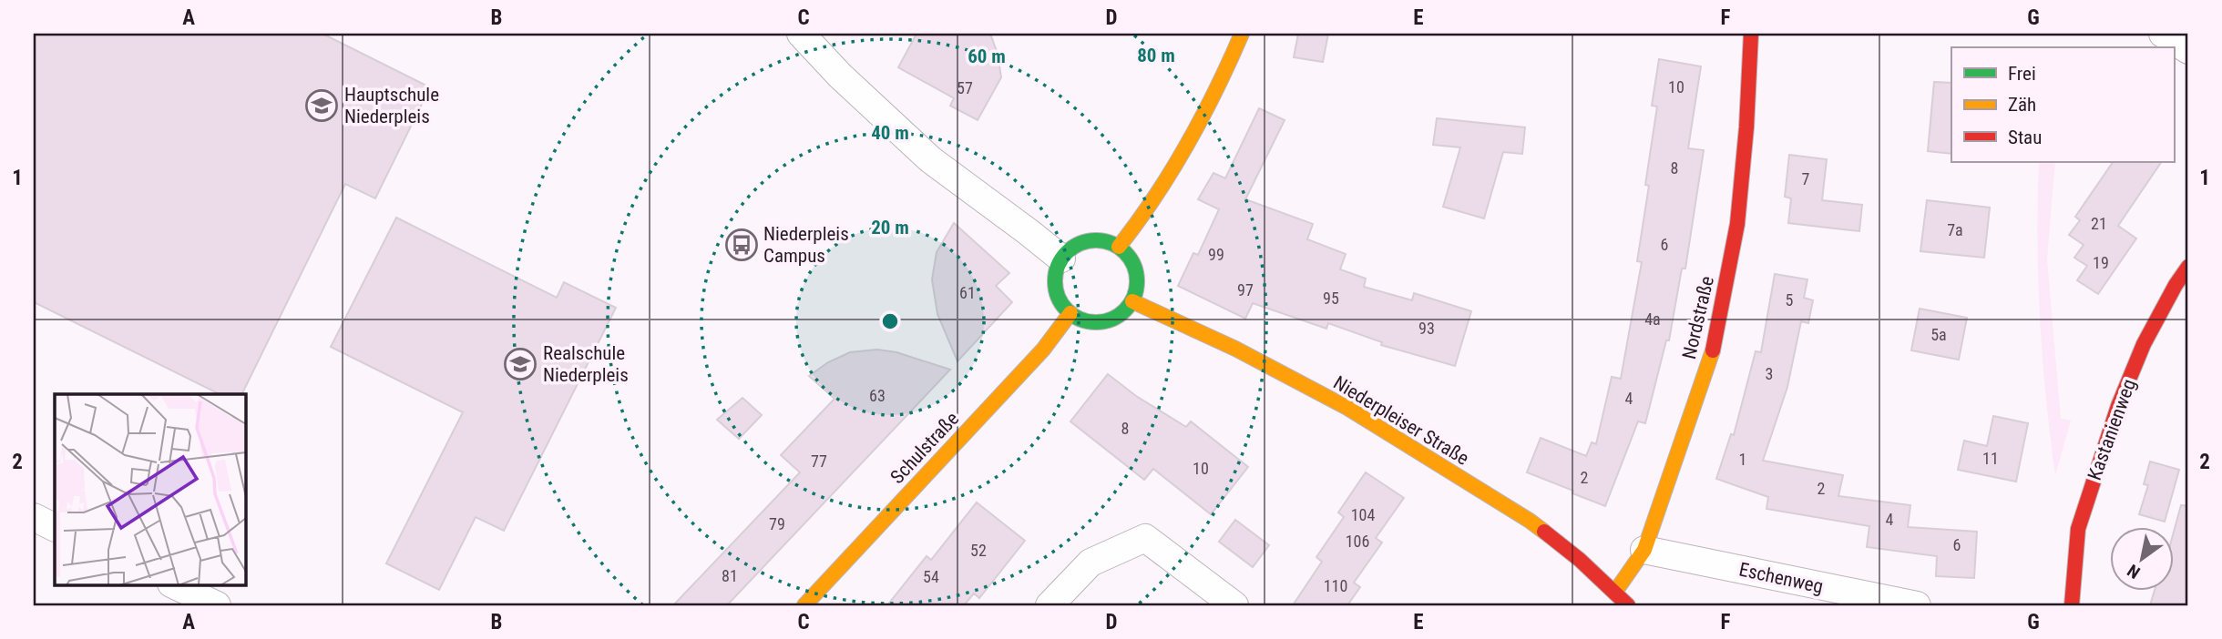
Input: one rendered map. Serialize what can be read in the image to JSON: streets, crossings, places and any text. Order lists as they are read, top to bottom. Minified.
{"streets":{"street":["Nordstraße","Niederpleiser Straße","Kastanienweg","Schulstraße","Eschenweg"]},"crossings":[["Nordstraße","Niederpleiser Straße"],["Nordstraße","Eschenweg"],["Niederpleiser Straße","Schulstraße"]],"places":{"school or university":["Hauptschule Niederpleis","Realschule Niederpleis"],"bus stop":["Niederpleis Campus"]},"house_numbers":["10","57","8","7","21","7a","6","99","19","97","61","95","5","4a","93","5a","3","63","4","8","11","1","77","10","2","2","104","4","79","106","6","52","81","54","110"],"legend":["Frei","Zäh","Stau"],"north":"bottom left","grid":{"columns":["A","B","C","D","E","F","G"],"rows":["1","2"]},"rings":["80 m","60 m","40 m","20 m"]}
